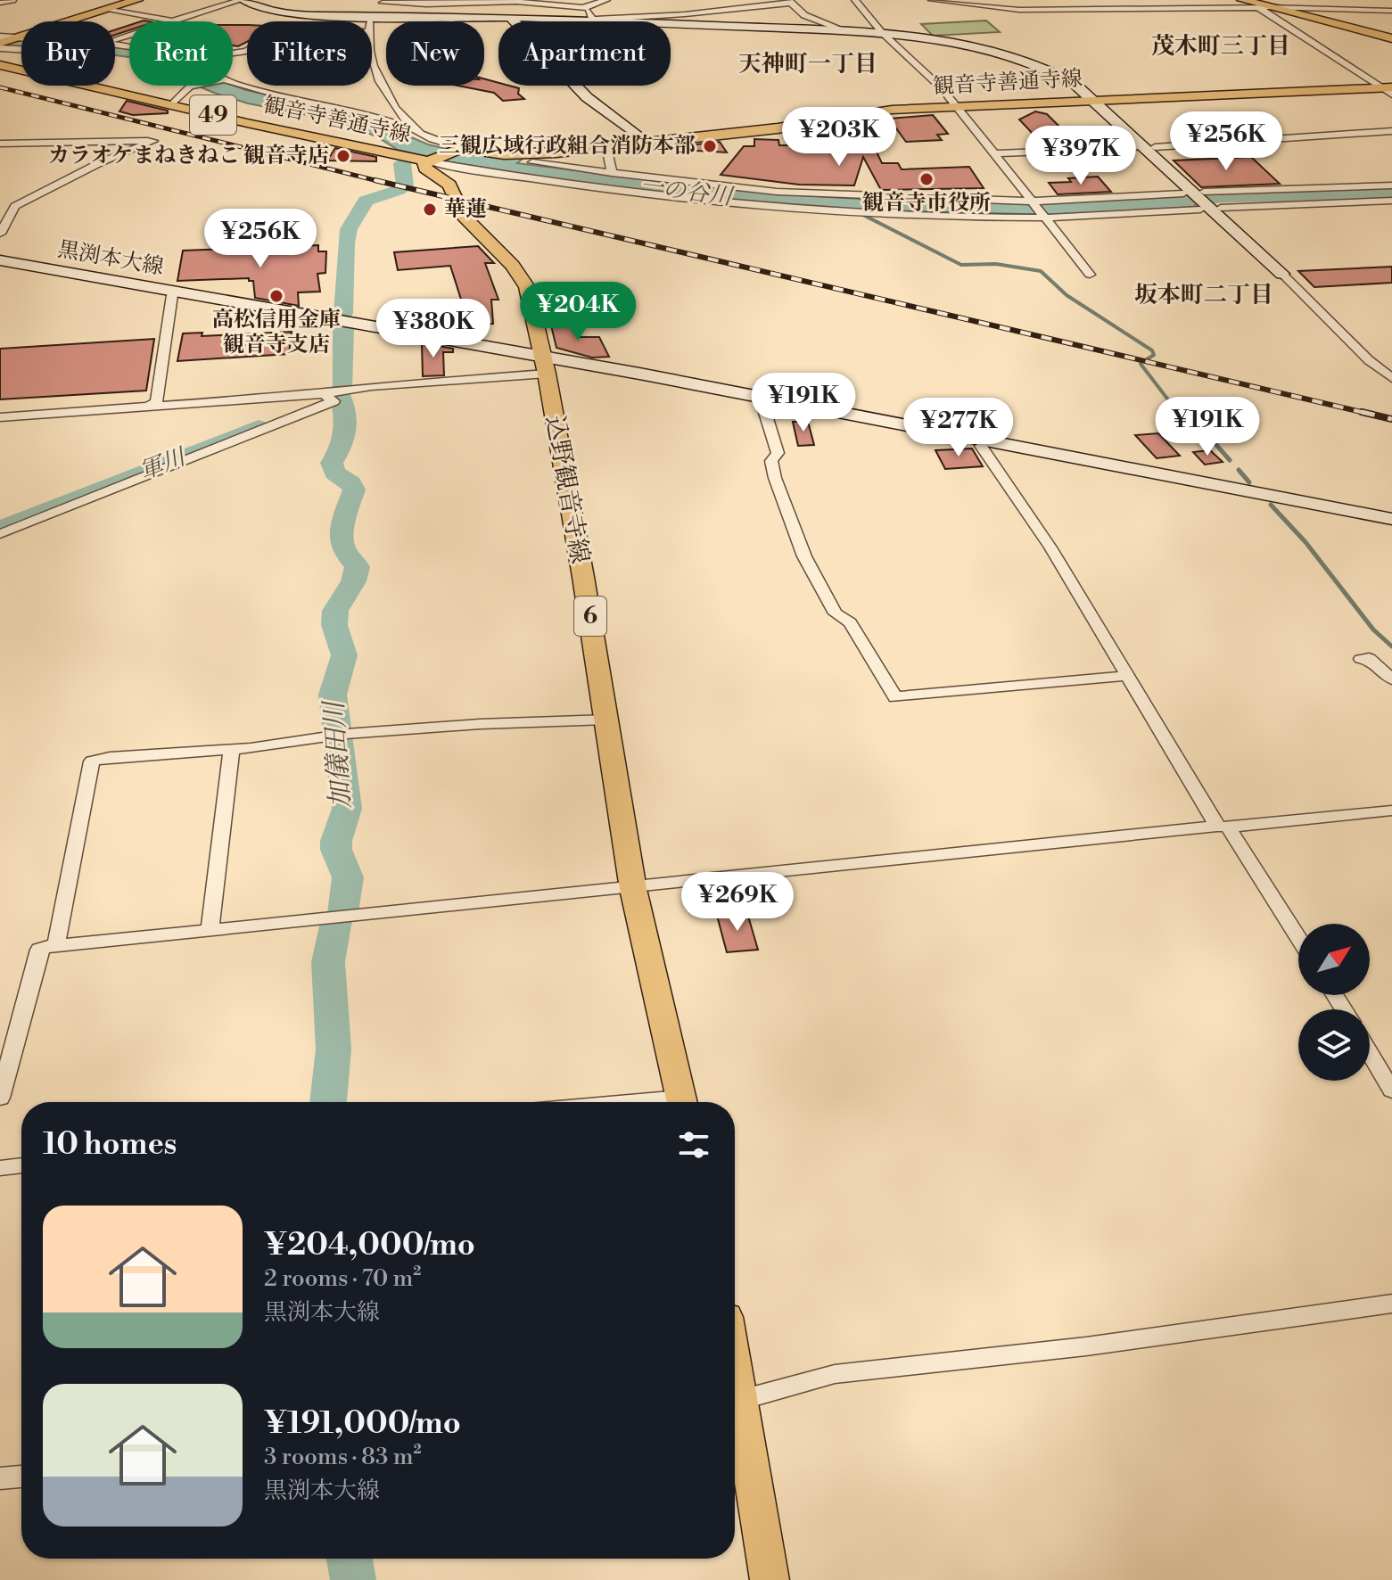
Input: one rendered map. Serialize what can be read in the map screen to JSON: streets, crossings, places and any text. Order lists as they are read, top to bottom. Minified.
{"streets":{"main road":["観音寺善通寺線","49","込野観音寺線","6"],"street":["黒渕本大線"]},"crossings":[["観音寺善通寺線","込野観音寺線"],["黒渕本大線","込野観音寺線"]],"districts":["茂木町三丁目","天神町一丁目","坂本町二丁目"],"water":["一の谷川","軍川","加儀田川"],"places":["三観広域行政組合消防本部","カラオケまねきねこ 観音寺店","観音寺市役所","華蓮","高松信用金庫 観音寺支店"],"north":"top right","page":{"chip":["Buy","Rent","Filters","New","Apartment"],"price":["¥203K","¥256K","¥397K","¥256K","¥204K","¥380K","¥191K","¥191K","¥277K","¥269K"],"heading":"10 homes","list":[{"name":"¥204,000/mo","note":"2 rooms · 70 m² · 黒渕本大線"},{"name":"¥191,000/mo","note":"3 rooms · 83 m² · 黒渕本大線"}]}}
